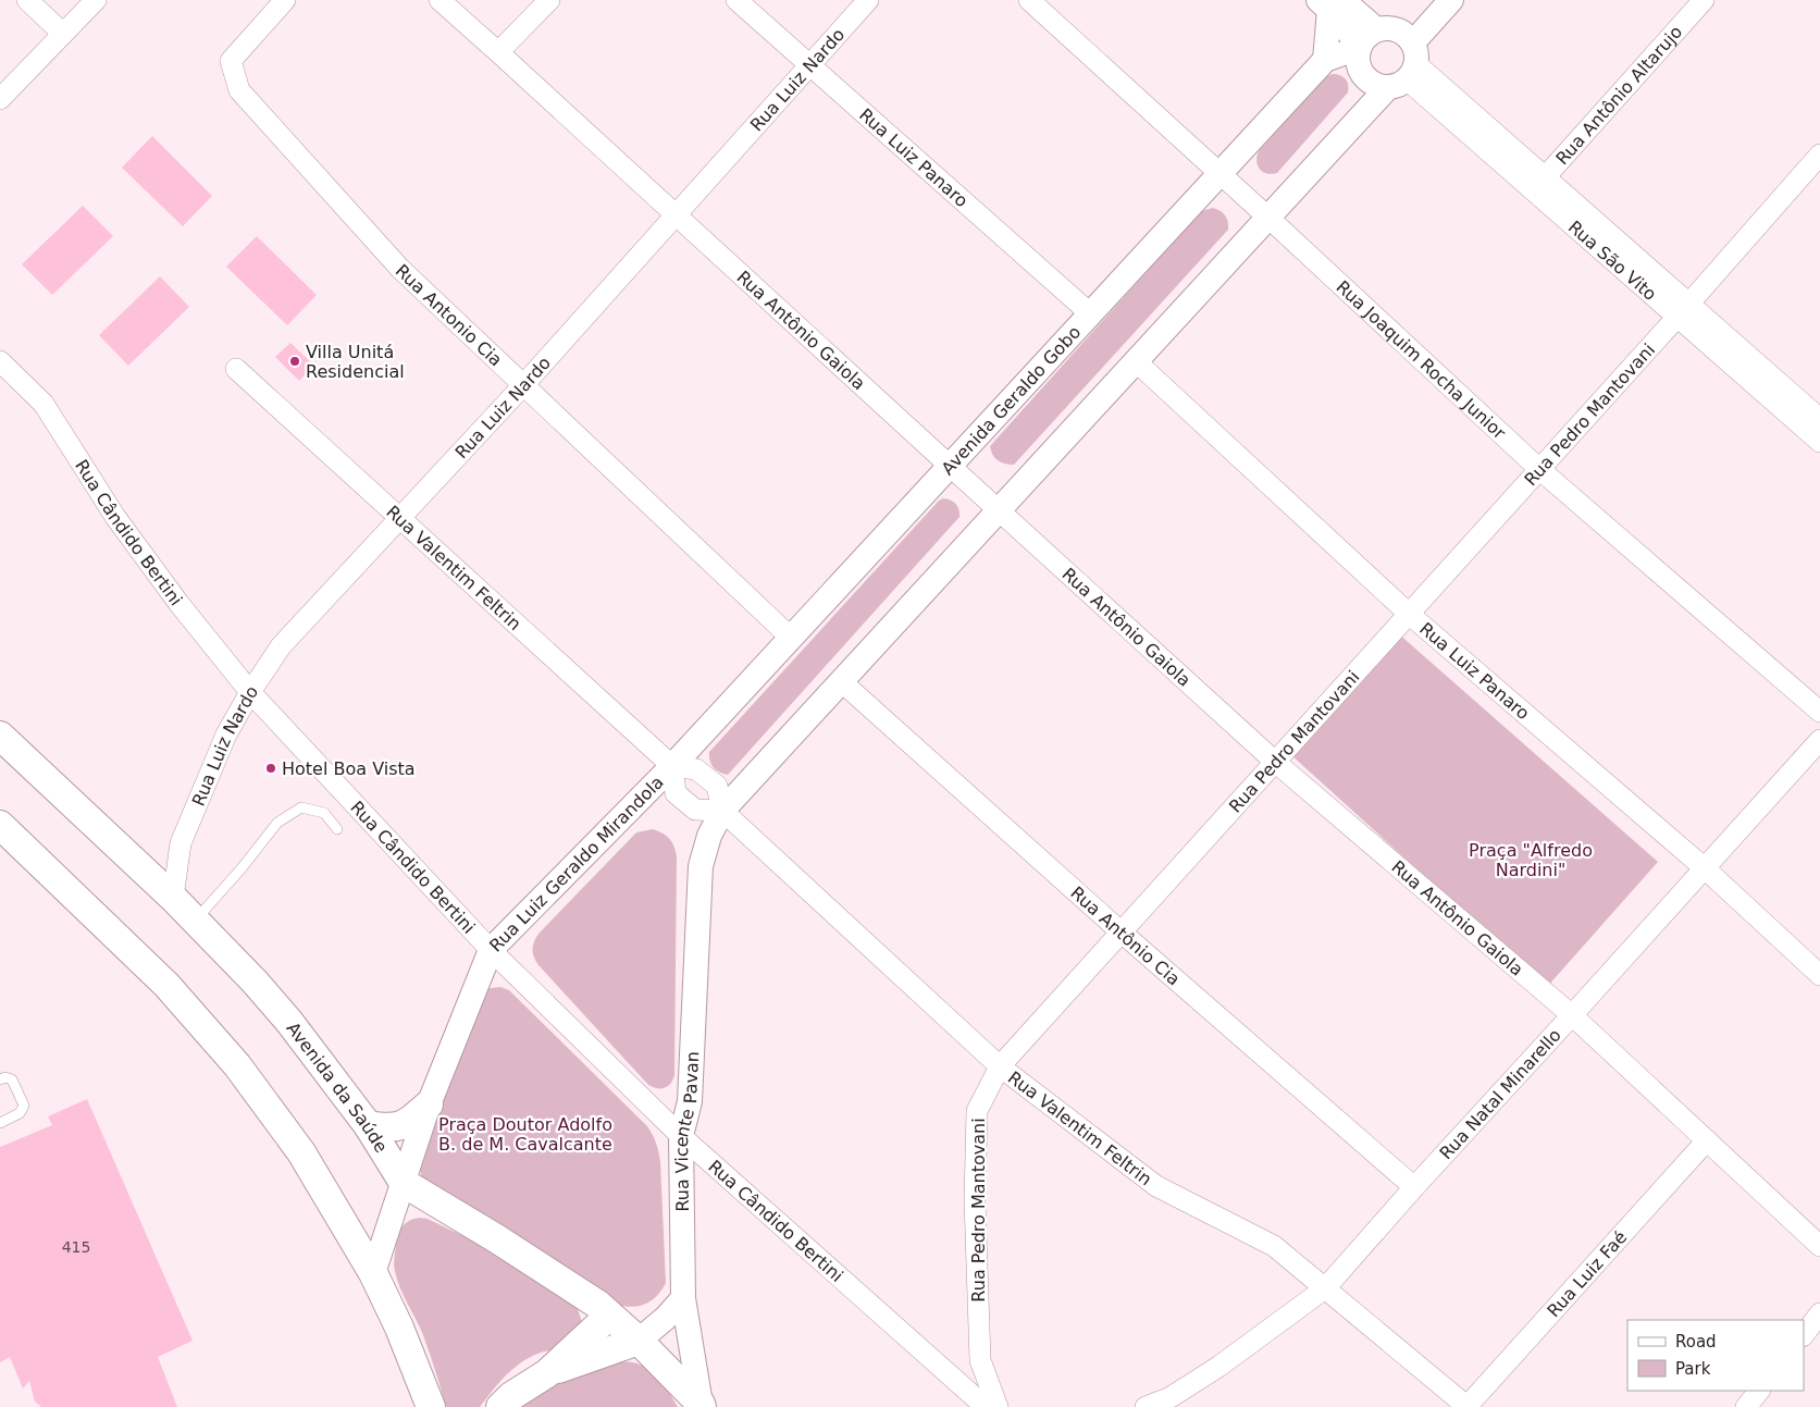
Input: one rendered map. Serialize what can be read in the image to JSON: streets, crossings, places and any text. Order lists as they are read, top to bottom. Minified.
{"streets":{"main road":["Avenida da Saúde"],"street":["Rua Luiz Nardo","Rua Antônio Altarujo","Rua Luiz Panaro","Rua São Vito","Rua Antonio Cia","Rua Antônio Gaiola","Rua Joaquim Rocha Junior","Avenida Geraldo Gobo","Rua Pedro Mantovani","Rua Cândido Bertini","Rua Valentim Feltrin","Rua Luiz Geraldo Mirandola","Rua Antônio Cia","Rua Natal Minarello","Rua Vicente Pavan","Rua Luiz Faé"]},"crossings":[["Rua Luiz Nardo","Rua Luiz Panaro"],["Rua Luiz Nardo","Rua Antonio Cia"],["Rua Luiz Nardo","Rua Antônio Gaiola"],["Rua Luiz Nardo","Rua Cândido Bertini"],["Rua Luiz Nardo","Rua Valentim Feltrin"],["Rua Luiz Nardo","Avenida da Saúde"],["Rua Antônio Altarujo","Rua São Vito"],["Rua Luiz Panaro","Avenida Geraldo Gobo"],["Rua Luiz Panaro","Rua Pedro Mantovani"],["Rua Luiz Panaro","Rua Natal Minarello"],["Rua São Vito","Avenida Geraldo Gobo"],["Rua São Vito","Rua Pedro Mantovani"],["Rua Antonio Cia","Avenida Geraldo Gobo"],["Rua Antônio Gaiola","Avenida Geraldo Gobo"],["Rua Antônio Gaiola","Rua Pedro Mantovani"],["Rua Antônio Gaiola","Rua Natal Minarello"],["Rua Antônio Gaiola","Rua Luiz Faé"],["Rua Joaquim Rocha Junior","Avenida Geraldo Gobo"],["Rua Joaquim Rocha Junior","Rua Pedro Mantovani"],["Avenida Geraldo Gobo","Rua Valentim Feltrin"],["Avenida Geraldo Gobo","Rua Luiz Geraldo Mirandola"],["Rua Pedro Mantovani","Rua Valentim Feltrin"],["Rua Pedro Mantovani","Rua Antônio Cia"],["Rua Cândido Bertini","Rua Luiz Geraldo Mirandola"],["Rua Cândido Bertini","Rua Vicente Pavan"],["Rua Valentim Feltrin","Rua Luiz Geraldo Mirandola"],["Rua Valentim Feltrin","Rua Natal Minarello"],["Rua Valentim Feltrin","Rua Vicente Pavan"],["Rua Valentim Feltrin","Rua Luiz Faé"],["Rua Luiz Geraldo Mirandola","Avenida da Saúde"],["Rua Antônio Cia","Rua Natal Minarello"],["Avenida da Saúde","Rua Vicente Pavan"]],"parks":["Praça \"Alfredo Nardini\"","Praça Doutor Adolfo B. de M. Cavalcante"],"places":["Villa Unitá Residencial","Hotel Boa Vista"],"house_numbers":["415"],"legend":["Road","Park"]}
